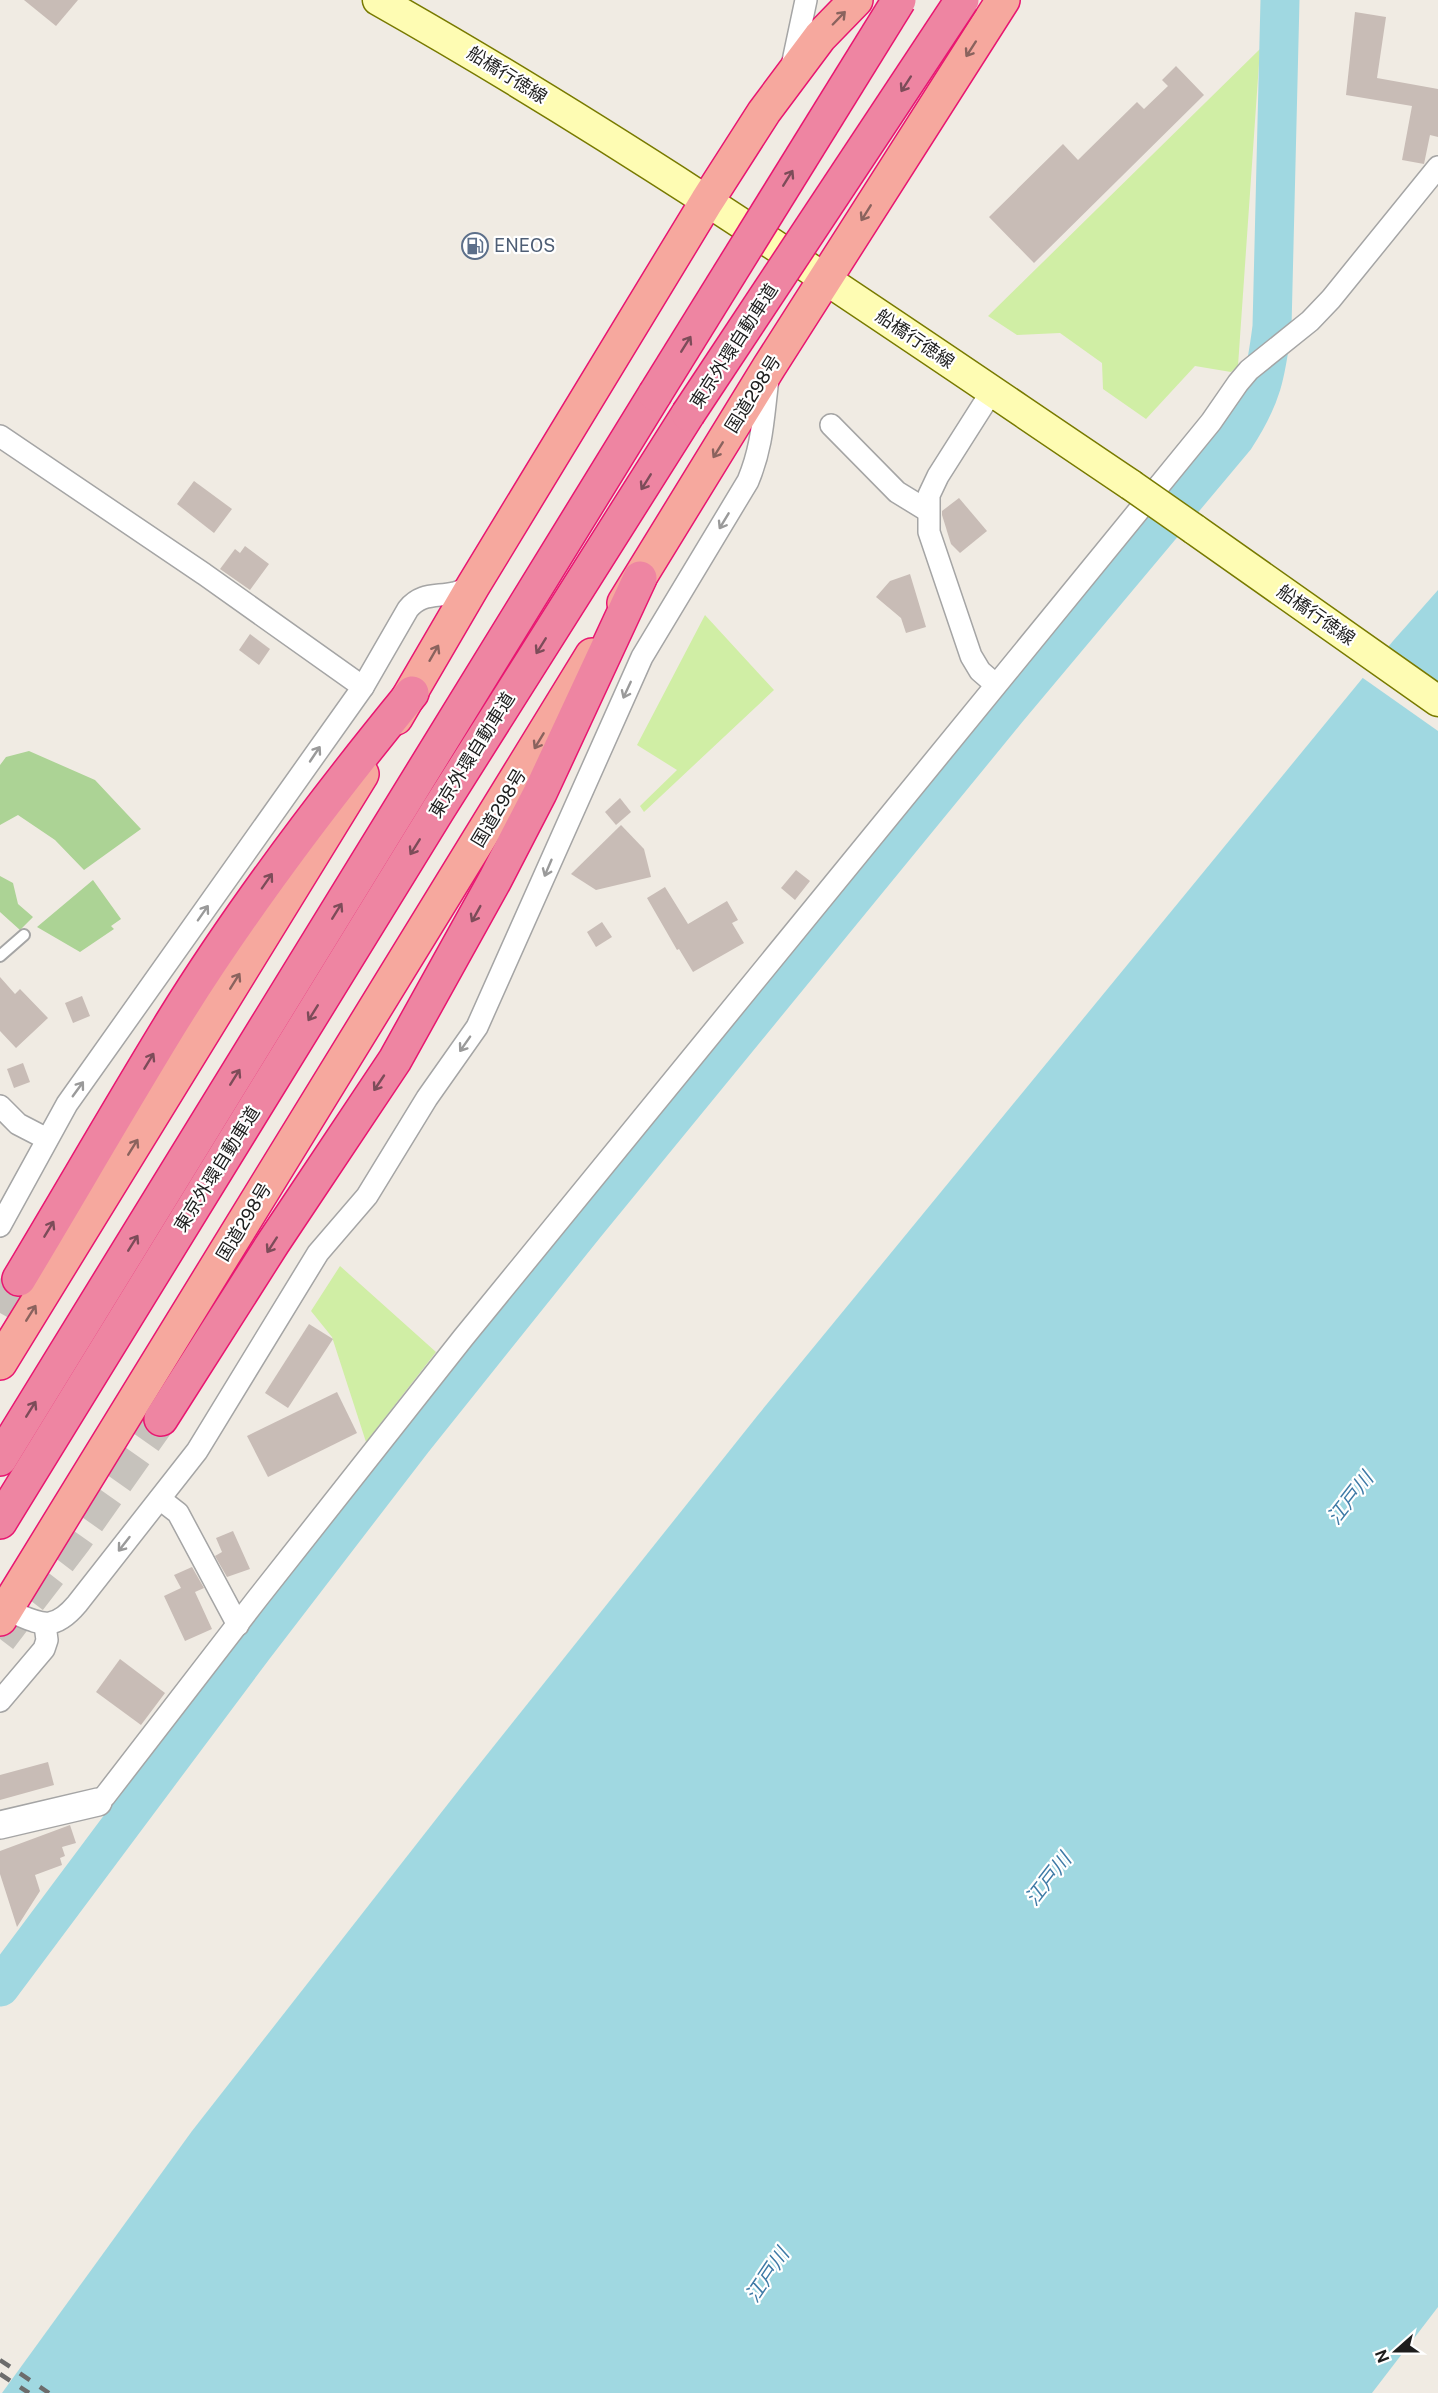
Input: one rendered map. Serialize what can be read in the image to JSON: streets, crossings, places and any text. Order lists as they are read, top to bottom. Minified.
{"streets":{"highway":["東京外環自動車道","国道298号"],"main road":["船橋行徳線"]},"crossings":[["船橋行徳線","国道298号"]],"water":["江戸川"],"places":{"fuel station":["ENEOS"]},"north":"left"}
